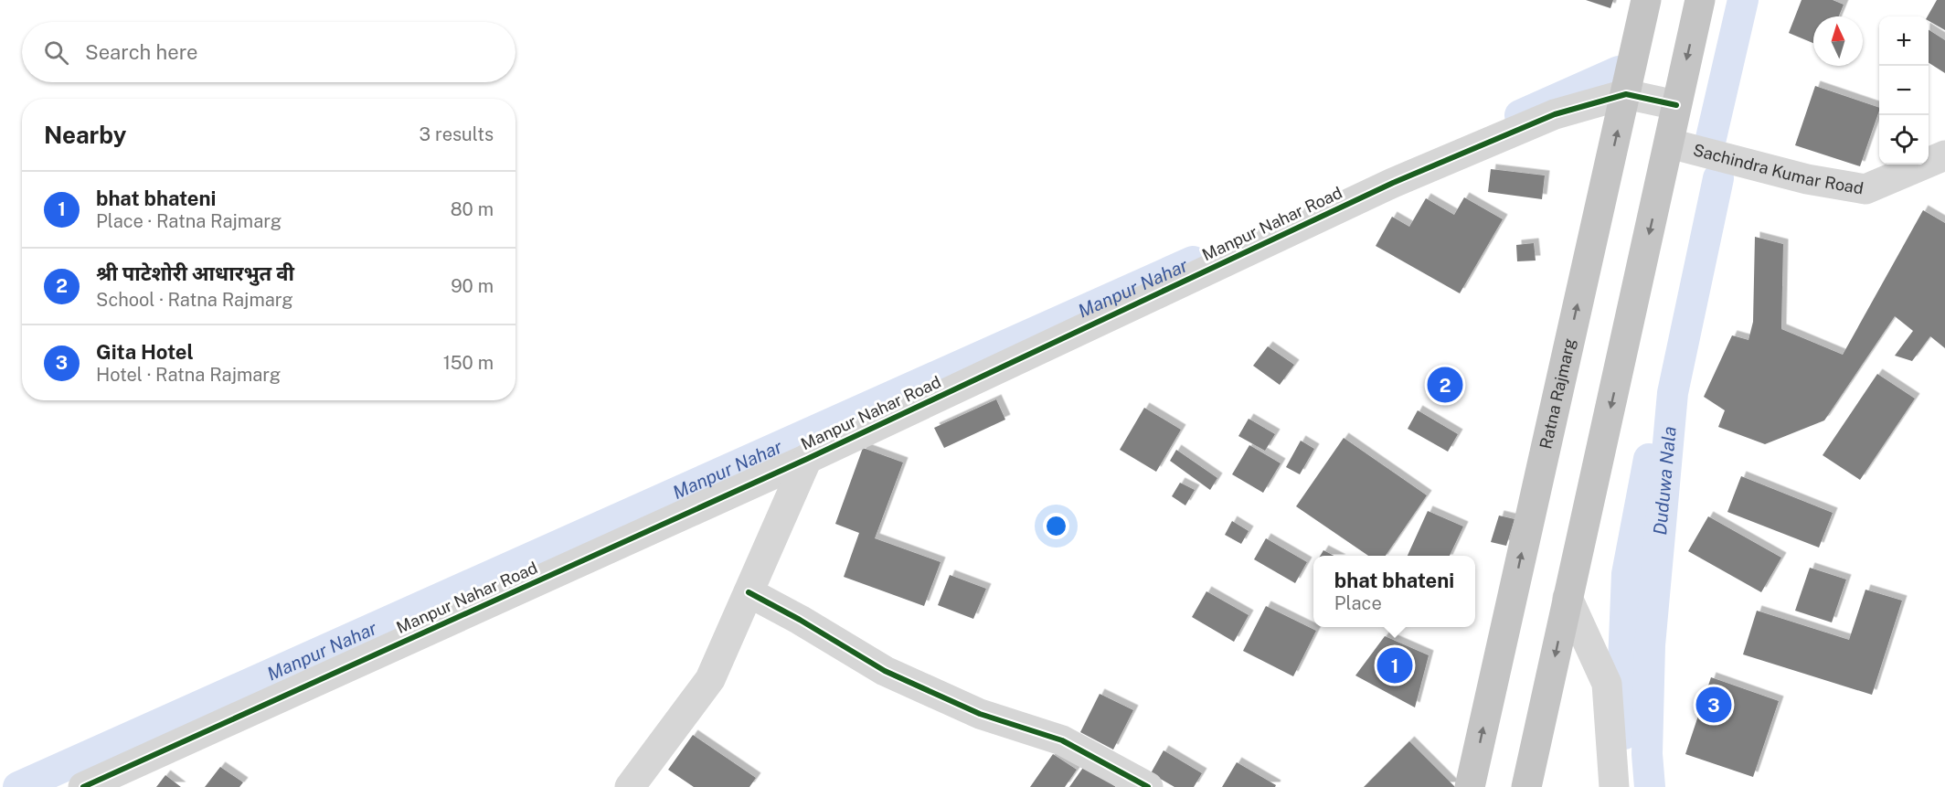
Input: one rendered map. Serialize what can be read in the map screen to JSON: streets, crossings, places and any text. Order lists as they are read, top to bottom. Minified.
{"streets":{"highway":["Ratna Rajmarg"],"street":["Sachindra Kumar Road","Manpur Nahar Road"]},"crossings":[["Manpur Nahar Road","Ratna Rajmarg"]],"water":["Manpur Nahar","Duduwa Nala"],"north":"top","page":{"map_buttons":["+","−"],"search":"Search here","heading":["Nearby","3 results"],"list":[{"mark":"1","name":"bhat bhateni","note":"Place · Ratna Rajmarg","value":"80 m"},{"mark":"2","name":"श्री पाटेशोरी आधारभुत वी","note":"School · Ratna Rajmarg","value":"90 m"},{"mark":"3","name":"Gita Hotel","note":"Hotel · Ratna Rajmarg","value":"150 m"}],"pins":["2","1","3"],"popup":["bhat bhateni","Place"]}}
